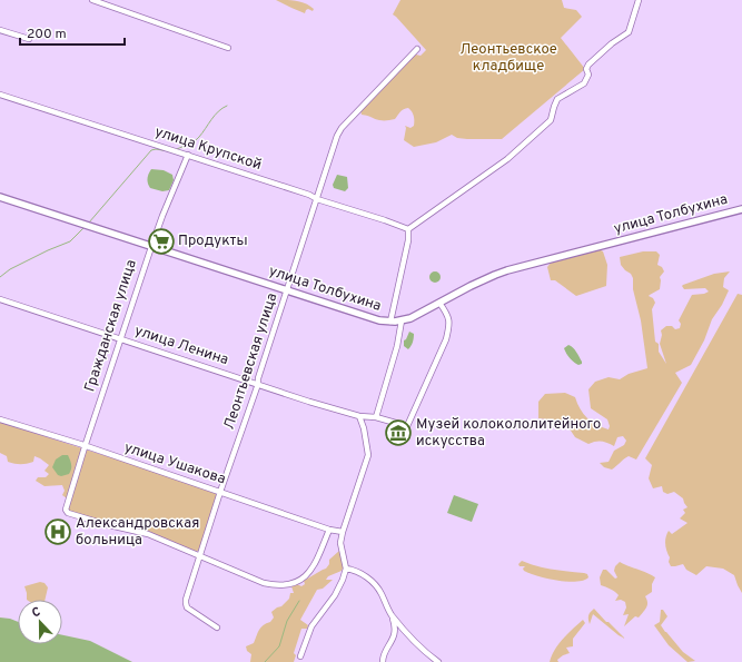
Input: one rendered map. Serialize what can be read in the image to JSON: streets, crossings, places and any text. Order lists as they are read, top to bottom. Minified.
{"streets":{"main road":["улица Толбухина"],"street":["улица Крупской","Гражданская улица","улица Ленина","Леонтьевская улица","улица Ушакова"]},"crossings":[["улица Крупской","Гражданская улица"],["улица Крупской","Леонтьевская улица"],["улица Толбухина","Гражданская улица"],["улица Толбухина","улица Ленина"],["улица Толбухина","Леонтьевская улица"],["Гражданская улица","улица Ленина"],["Гражданская улица","Леонтьевская улица"],["Гражданская улица","улица Ушакова"],["улица Ленина","Леонтьевская улица"],["Леонтьевская улица","улица Ушакова"]],"parks":["Леонтьевское кладбище"],"places":{"supermarket":["Продукты"],"museum":["Музей колокололитейного искусства"],"hospital":["Александровская больница"]},"scale_bar":"200 m","north":"top"}
